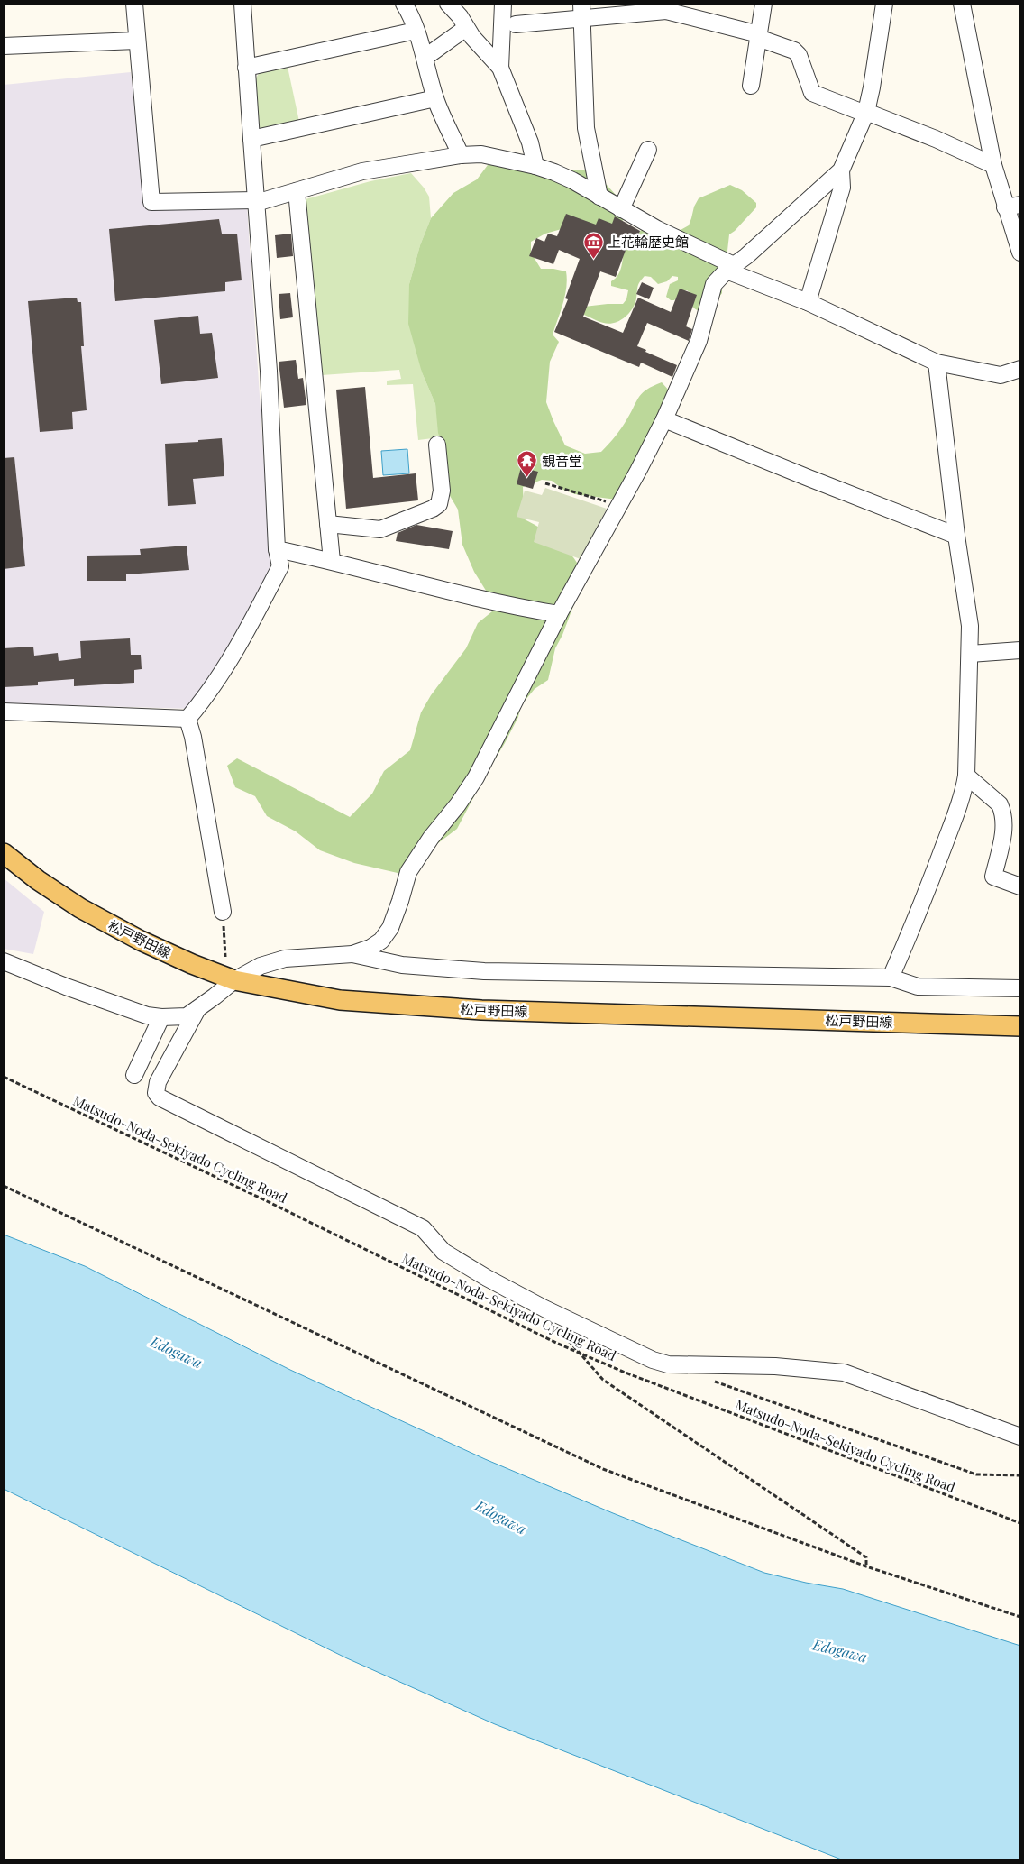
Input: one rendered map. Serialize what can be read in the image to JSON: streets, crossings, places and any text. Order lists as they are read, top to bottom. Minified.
{"streets":{"main road":["松戸野田線"],"path":["Matsudo-Noda-Sekiyado Cycling Road"]},"water":["Edogawa"],"places":{"museum":["上花輪歴史館"],"temple":["観音堂"]}}
